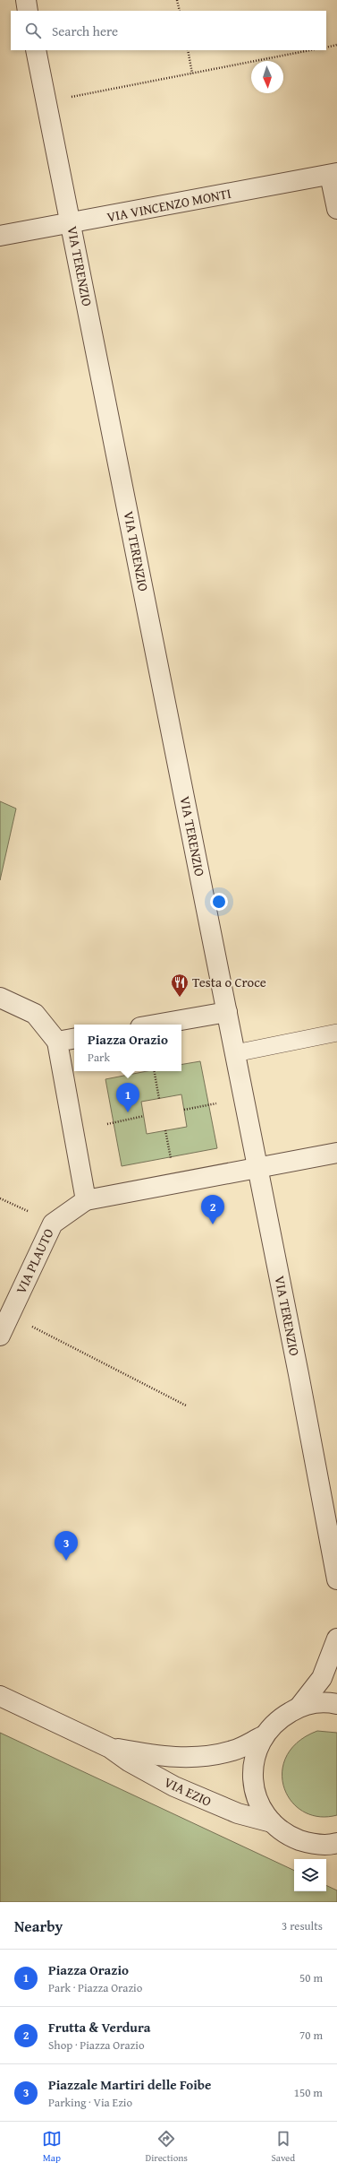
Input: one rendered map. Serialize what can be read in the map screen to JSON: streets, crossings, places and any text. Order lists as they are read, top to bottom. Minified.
{"streets":{"street":["VIA VINCENZO MONTI","VIA TERENZIO","VIA PLAUTO","VIA EZIO"]},"crossings":[["VIA VINCENZO MONTI","VIA TERENZIO"]],"places":{"restaurant":["Testa o Croce"]},"north":"bottom","page":{"search":"Search here","popup":["Piazza Orazio","Park"],"pins":["1","2","3"],"heading":["Nearby","3 results"],"list":[{"mark":"1","name":"Piazza Orazio","note":"Park · Piazza Orazio","value":"50 m"},{"mark":"2","name":"Frutta & Verdura","note":"Shop · Piazza Orazio","value":"70 m"},{"mark":"3","name":"Piazzale Martiri delle Foibe","note":"Parking · Via Ezio","value":"150 m"}],"nav":["Map","Directions","Saved"]}}
